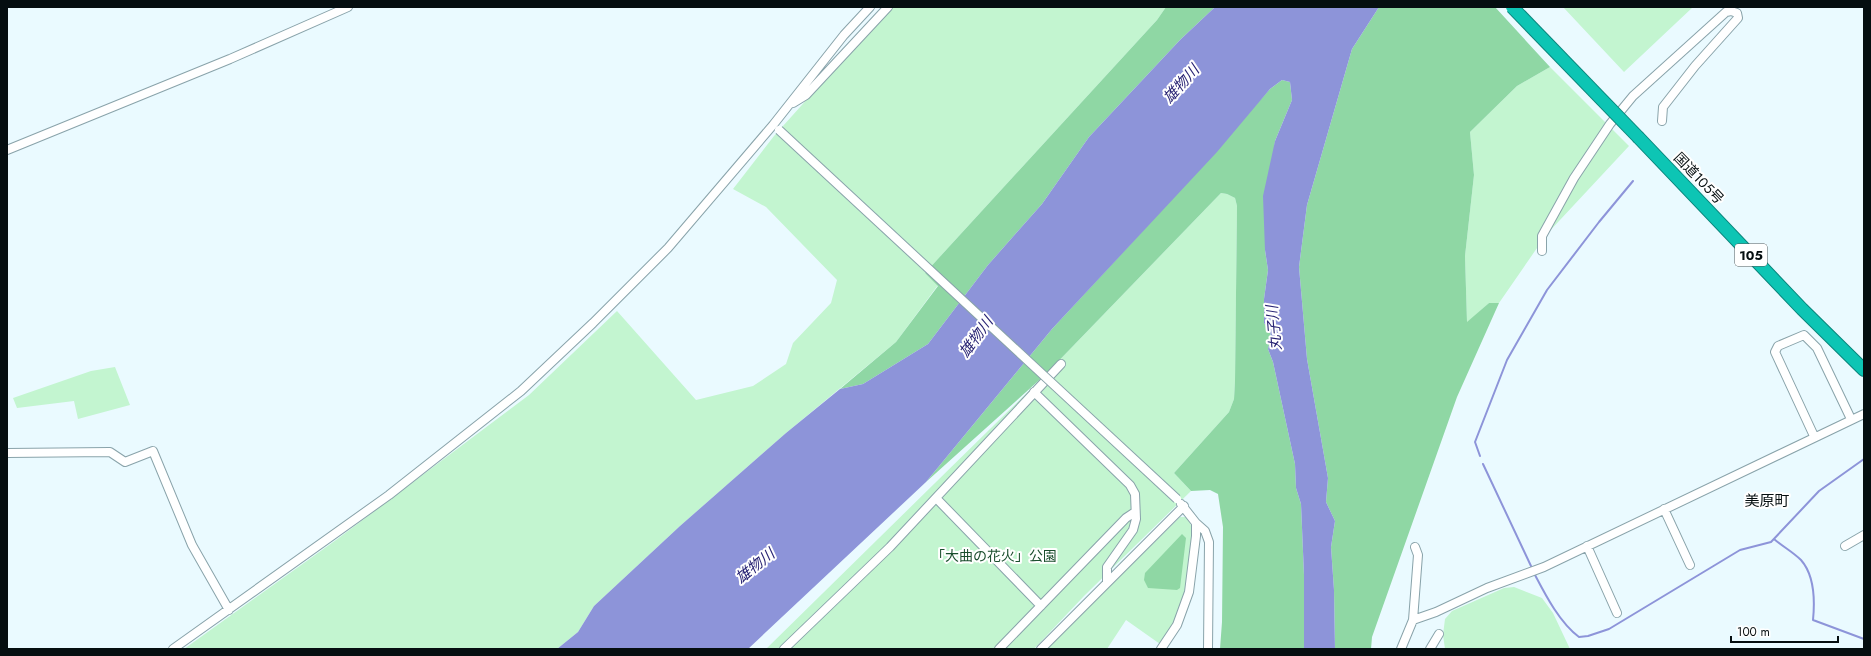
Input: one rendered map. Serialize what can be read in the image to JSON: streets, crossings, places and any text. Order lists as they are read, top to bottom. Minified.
{"streets":{"highway":["国道105号","105"]},"districts":["美原町"],"water":["雄物川","丸子川"],"parks":["「大曲の花火」公園"],"scale_bar":"100 m"}
